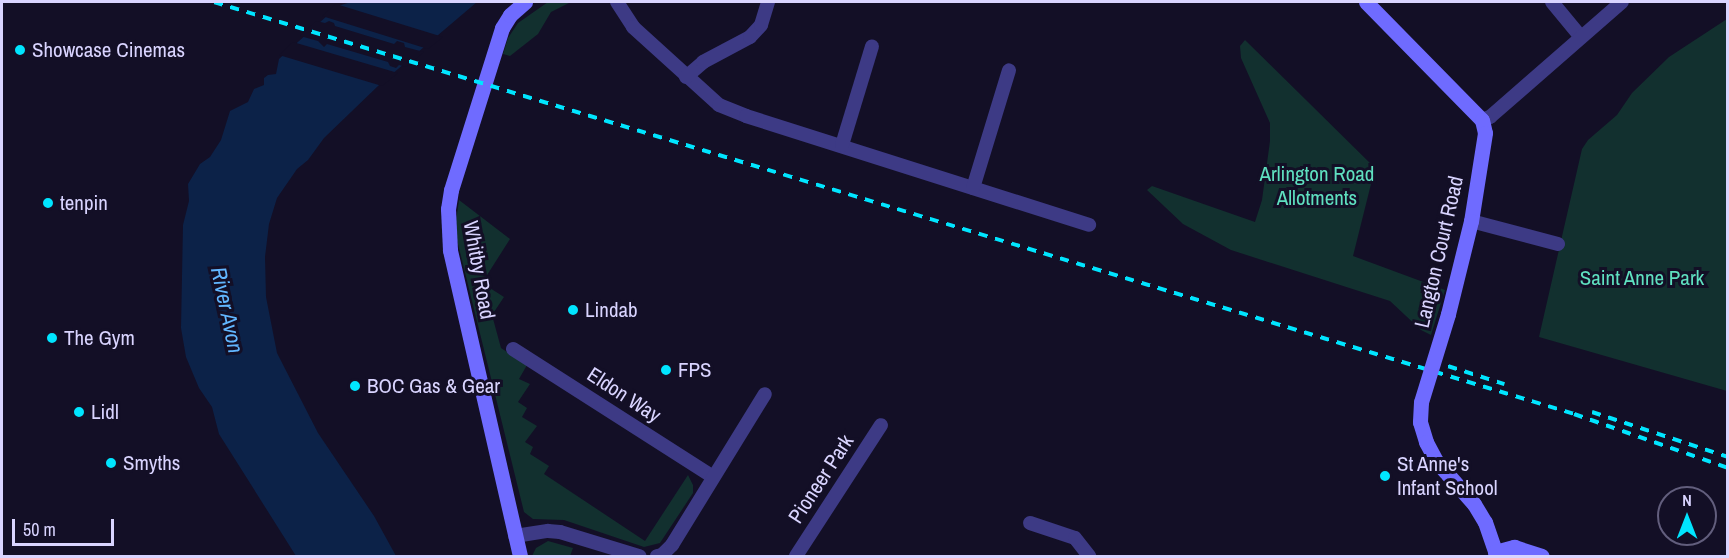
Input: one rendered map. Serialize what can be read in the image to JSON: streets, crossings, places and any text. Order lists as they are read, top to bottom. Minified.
{"streets":{"street":["Langton Court Road","Whitby Road","Eldon Way","Pioneer Park"]},"water":["River Avon"],"parks":["Arlington Road Allotments","Saint Anne Park"],"places":["Showcase Cinemas","tenpin","Lindab","The Gym","FPS","BOC Gas & Gear","Lidl","Smyths","St Anne's Infant School"],"scale_bar":"50 m","north":"top"}
